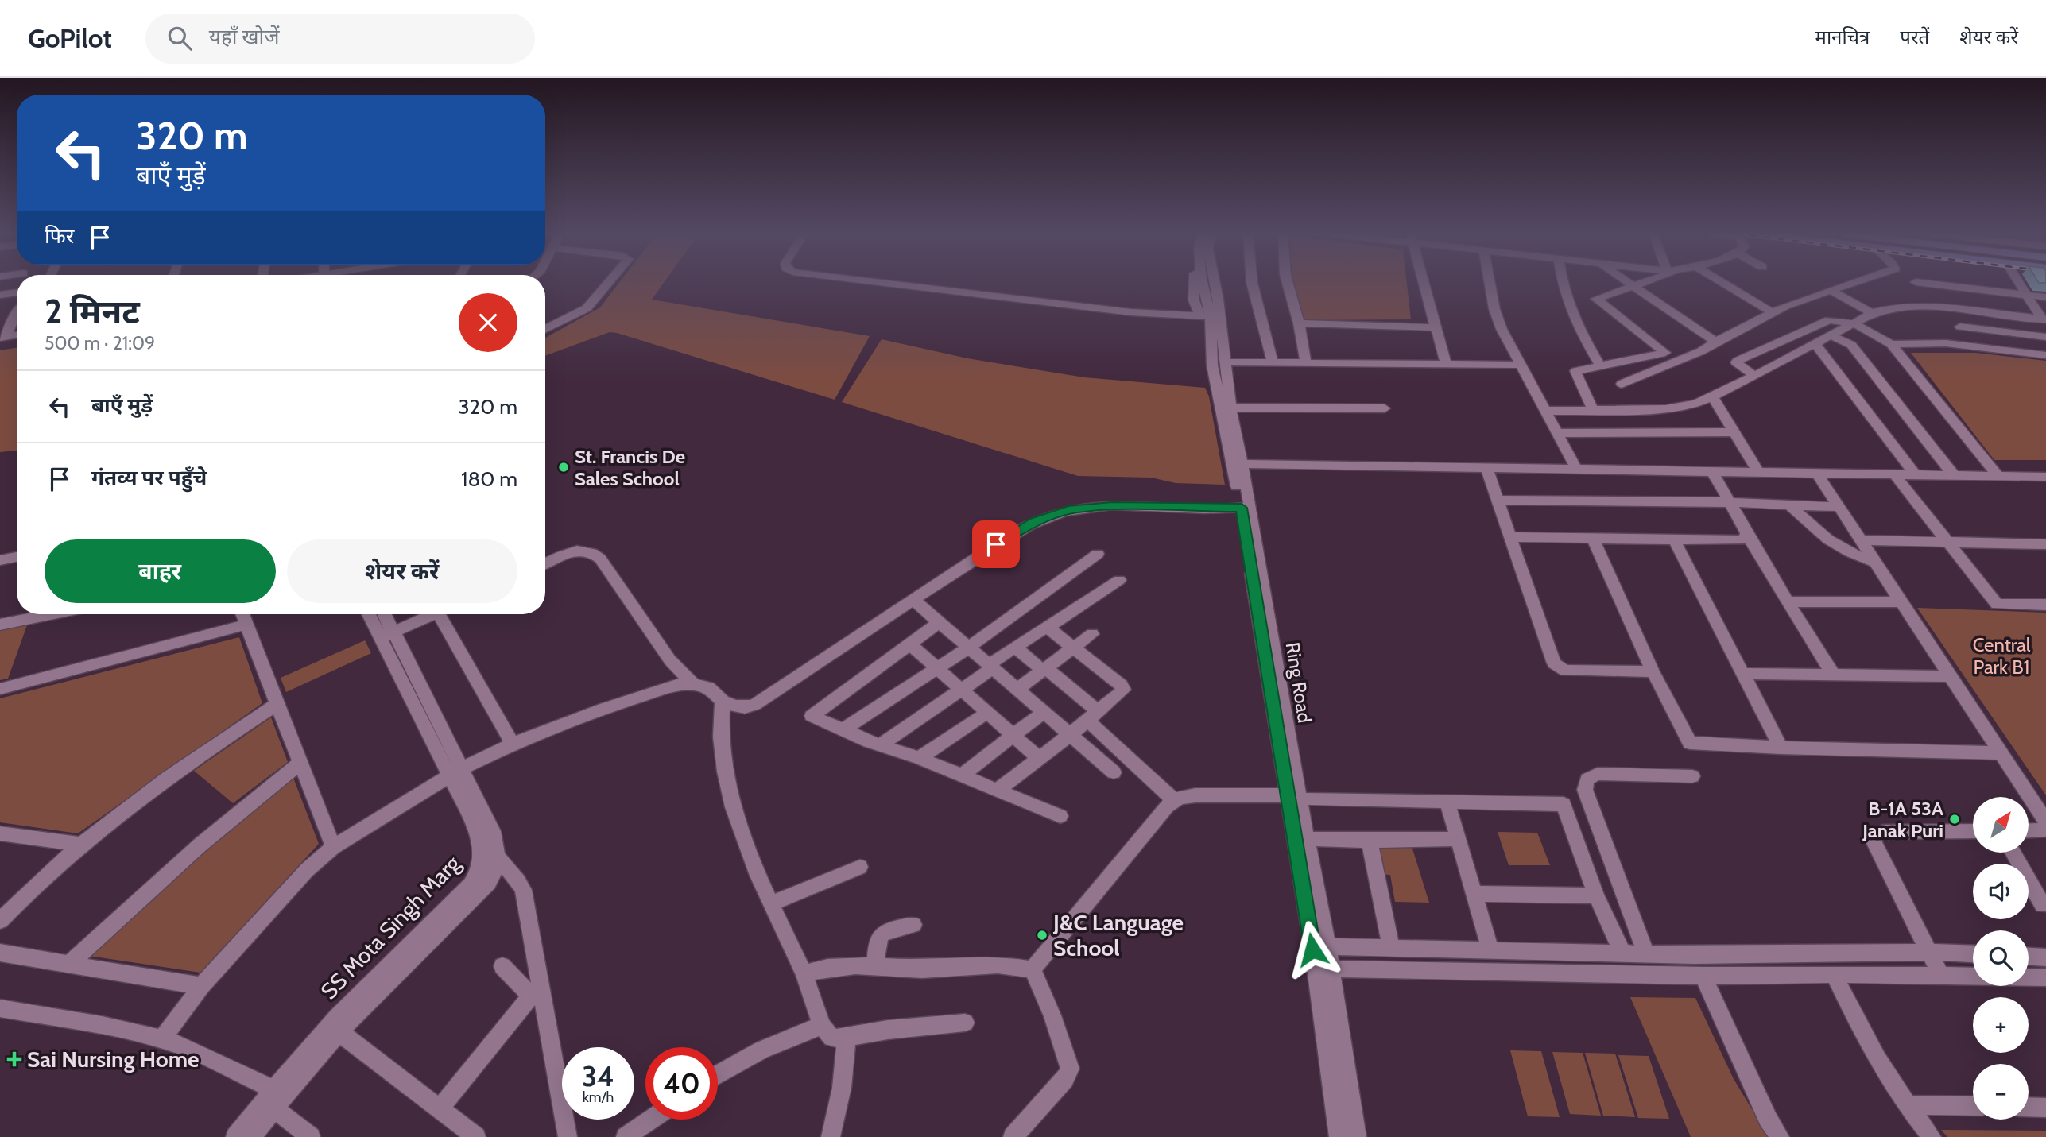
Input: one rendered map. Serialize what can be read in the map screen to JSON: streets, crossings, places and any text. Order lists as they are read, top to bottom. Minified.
{"streets":{"street":["Ring Road","SS Mota Singh Marg"]},"parks":["Central Park B1"],"places":{"other":["St. Francis De Sales School","B-1A 53A Janak Puri","J&C Language School"],"health":["Sai Nursing Home"]},"north":"top right","page":{"header":"GoPilot","search":"यहाँ खोजें","nav":["मानचित्र","परतें","शेयर करें"],"turn":["320 m","बाएँ मुड़ें"],"then":"फिर","heading":["2 मिनट","500 m · 21:09"],"list":[{"name":"बाएँ मुड़ें","value":"320 m"},{"name":"गंतव्य पर पहुँचे","value":"180 m"}],"buttons":["बाहर","शेयर करें"],"map_buttons":["+","−"],"speed":"34 km/h","limit":"40"}}
